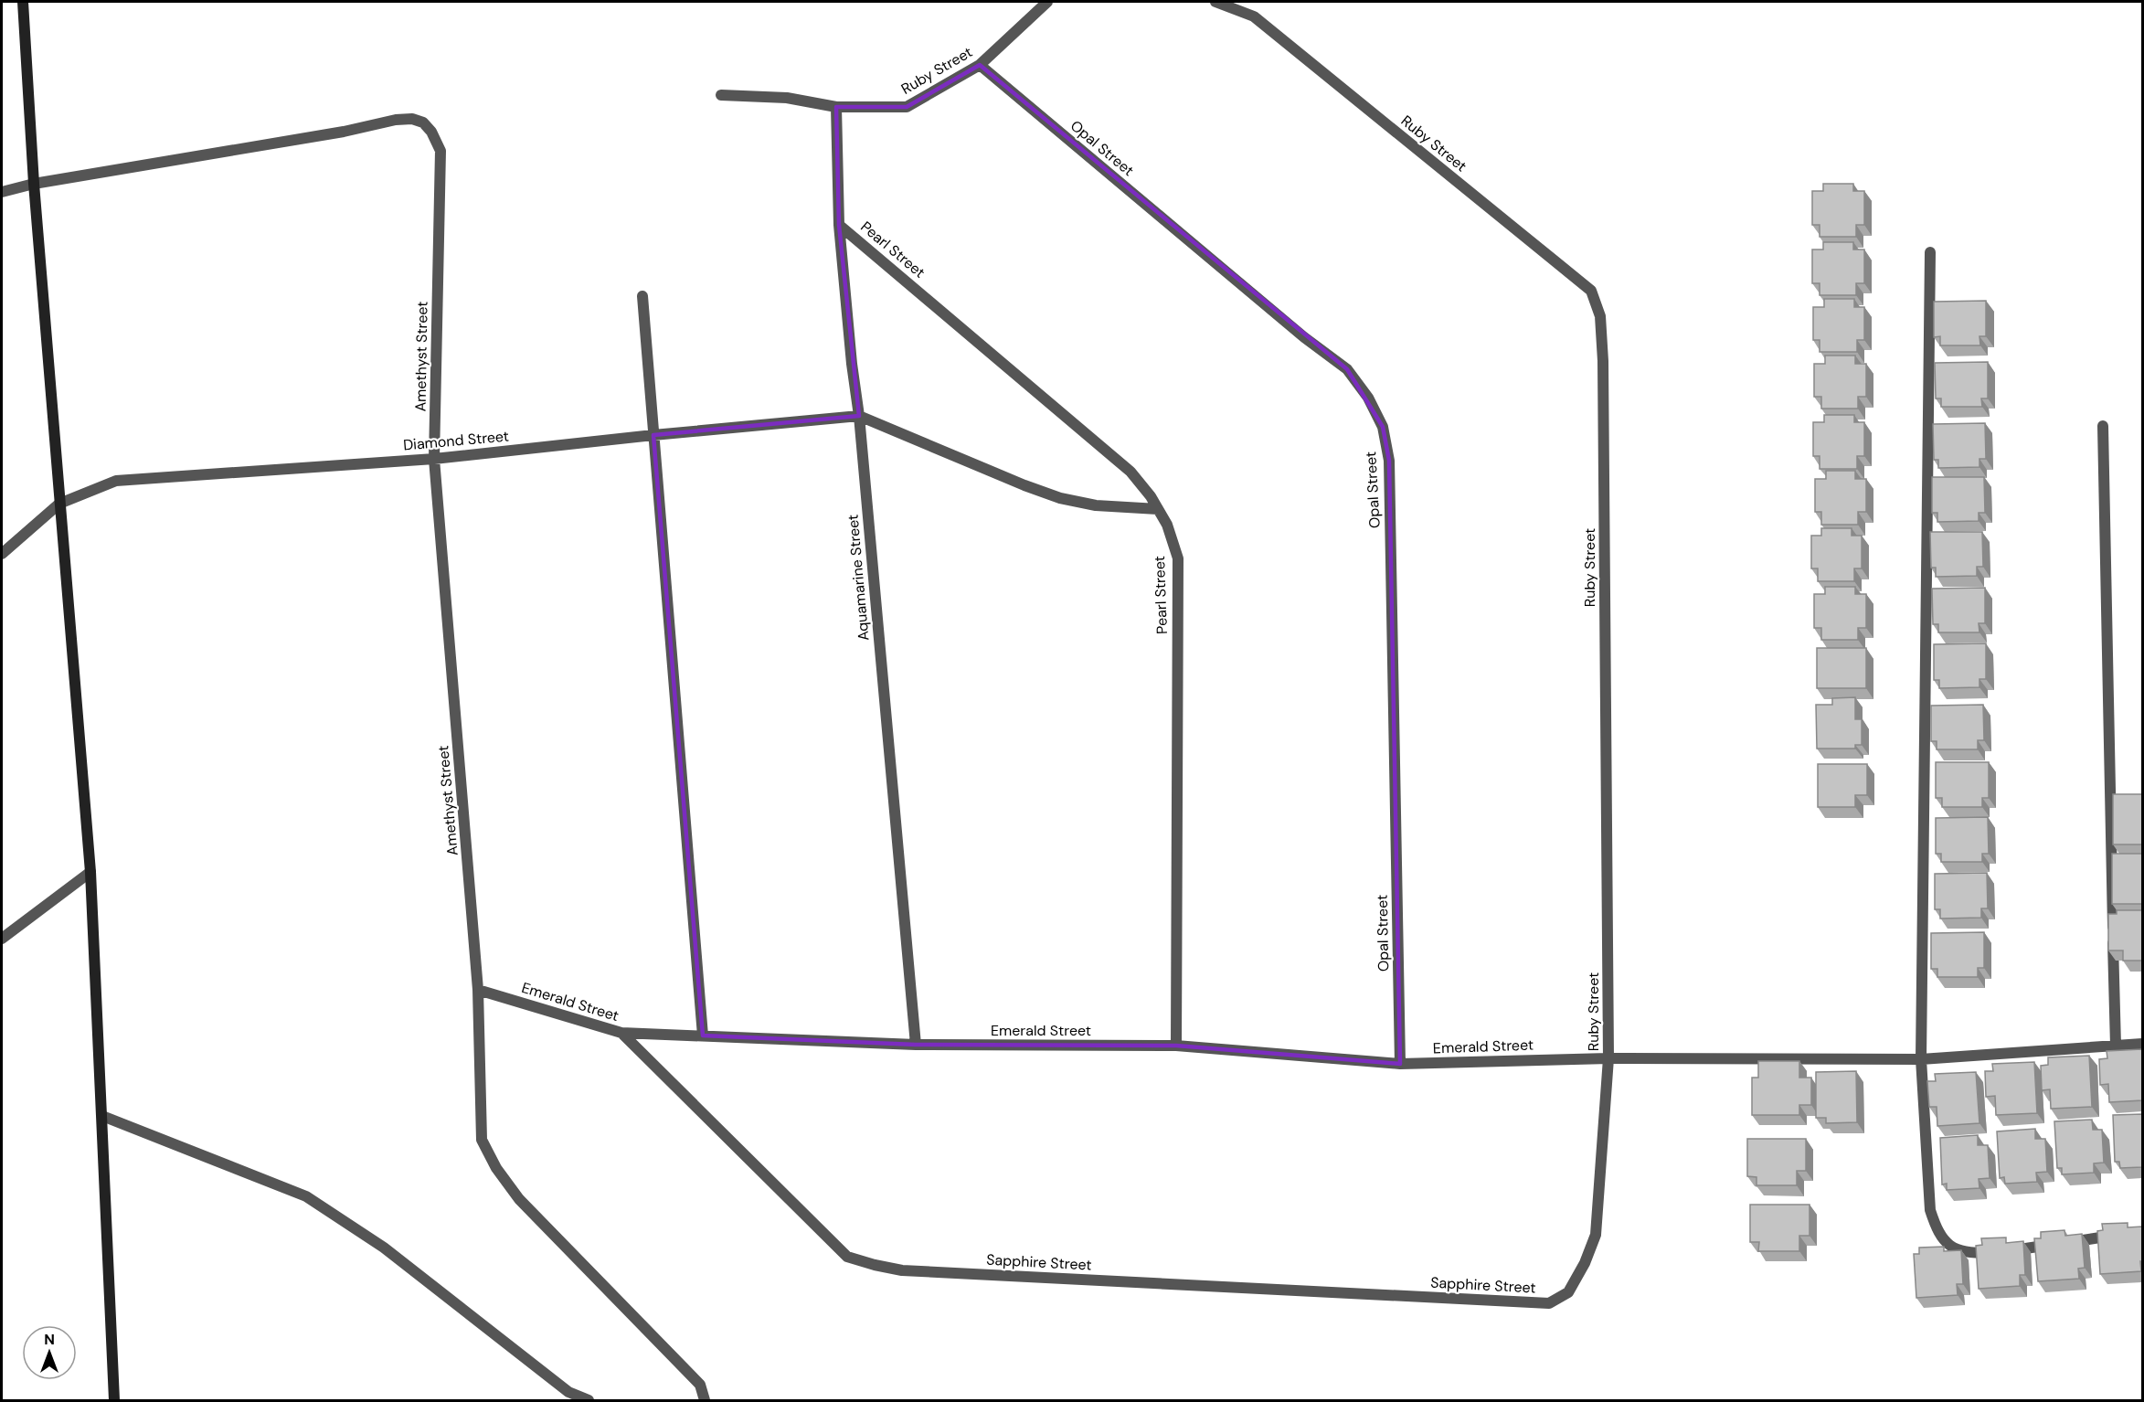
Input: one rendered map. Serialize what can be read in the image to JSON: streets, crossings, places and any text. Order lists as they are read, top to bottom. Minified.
{"streets":{"street":["Ruby Street","Opal Street","Pearl Street","Amethyst Street","Diamond Street","Aquamarine Street","Emerald Street","Sapphire Street"]},"crossings":[["Ruby Street","Opal Street"],["Ruby Street","Aquamarine Street"],["Ruby Street","Emerald Street"],["Ruby Street","Sapphire Street"],["Opal Street","Emerald Street"],["Pearl Street","Aquamarine Street"],["Pearl Street","Emerald Street"],["Amethyst Street","Diamond Street"],["Amethyst Street","Emerald Street"],["Diamond Street","Aquamarine Street"],["Aquamarine Street","Emerald Street"],["Emerald Street","Sapphire Street"]],"north":"top"}
